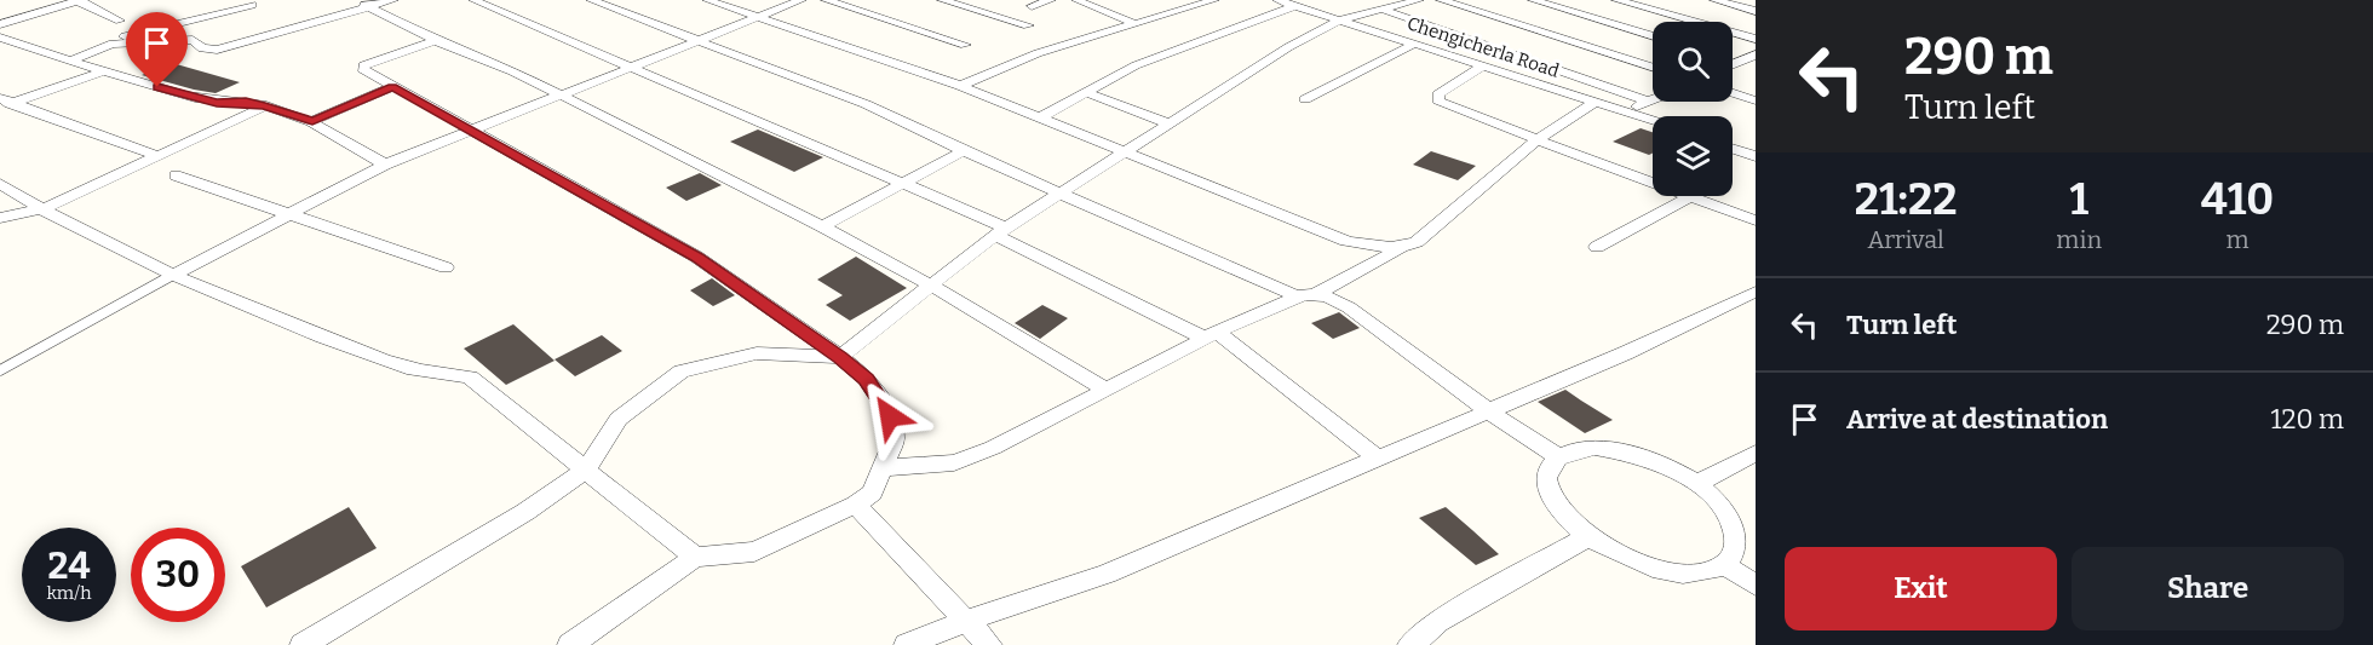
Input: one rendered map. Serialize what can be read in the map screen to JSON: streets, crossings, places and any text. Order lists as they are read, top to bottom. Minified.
{"streets":{"street":["Chengicherla Road"]},"page":{"turn":["290 m","Turn left"],"eta":["21:22","Arrival","1","min","410","m"],"list":[{"name":"Turn left","value":"290 m"},{"name":"Arrive at destination","value":"120 m"}],"speed":"24 km/h","limit":"30","buttons":["Exit","Share"]}}
